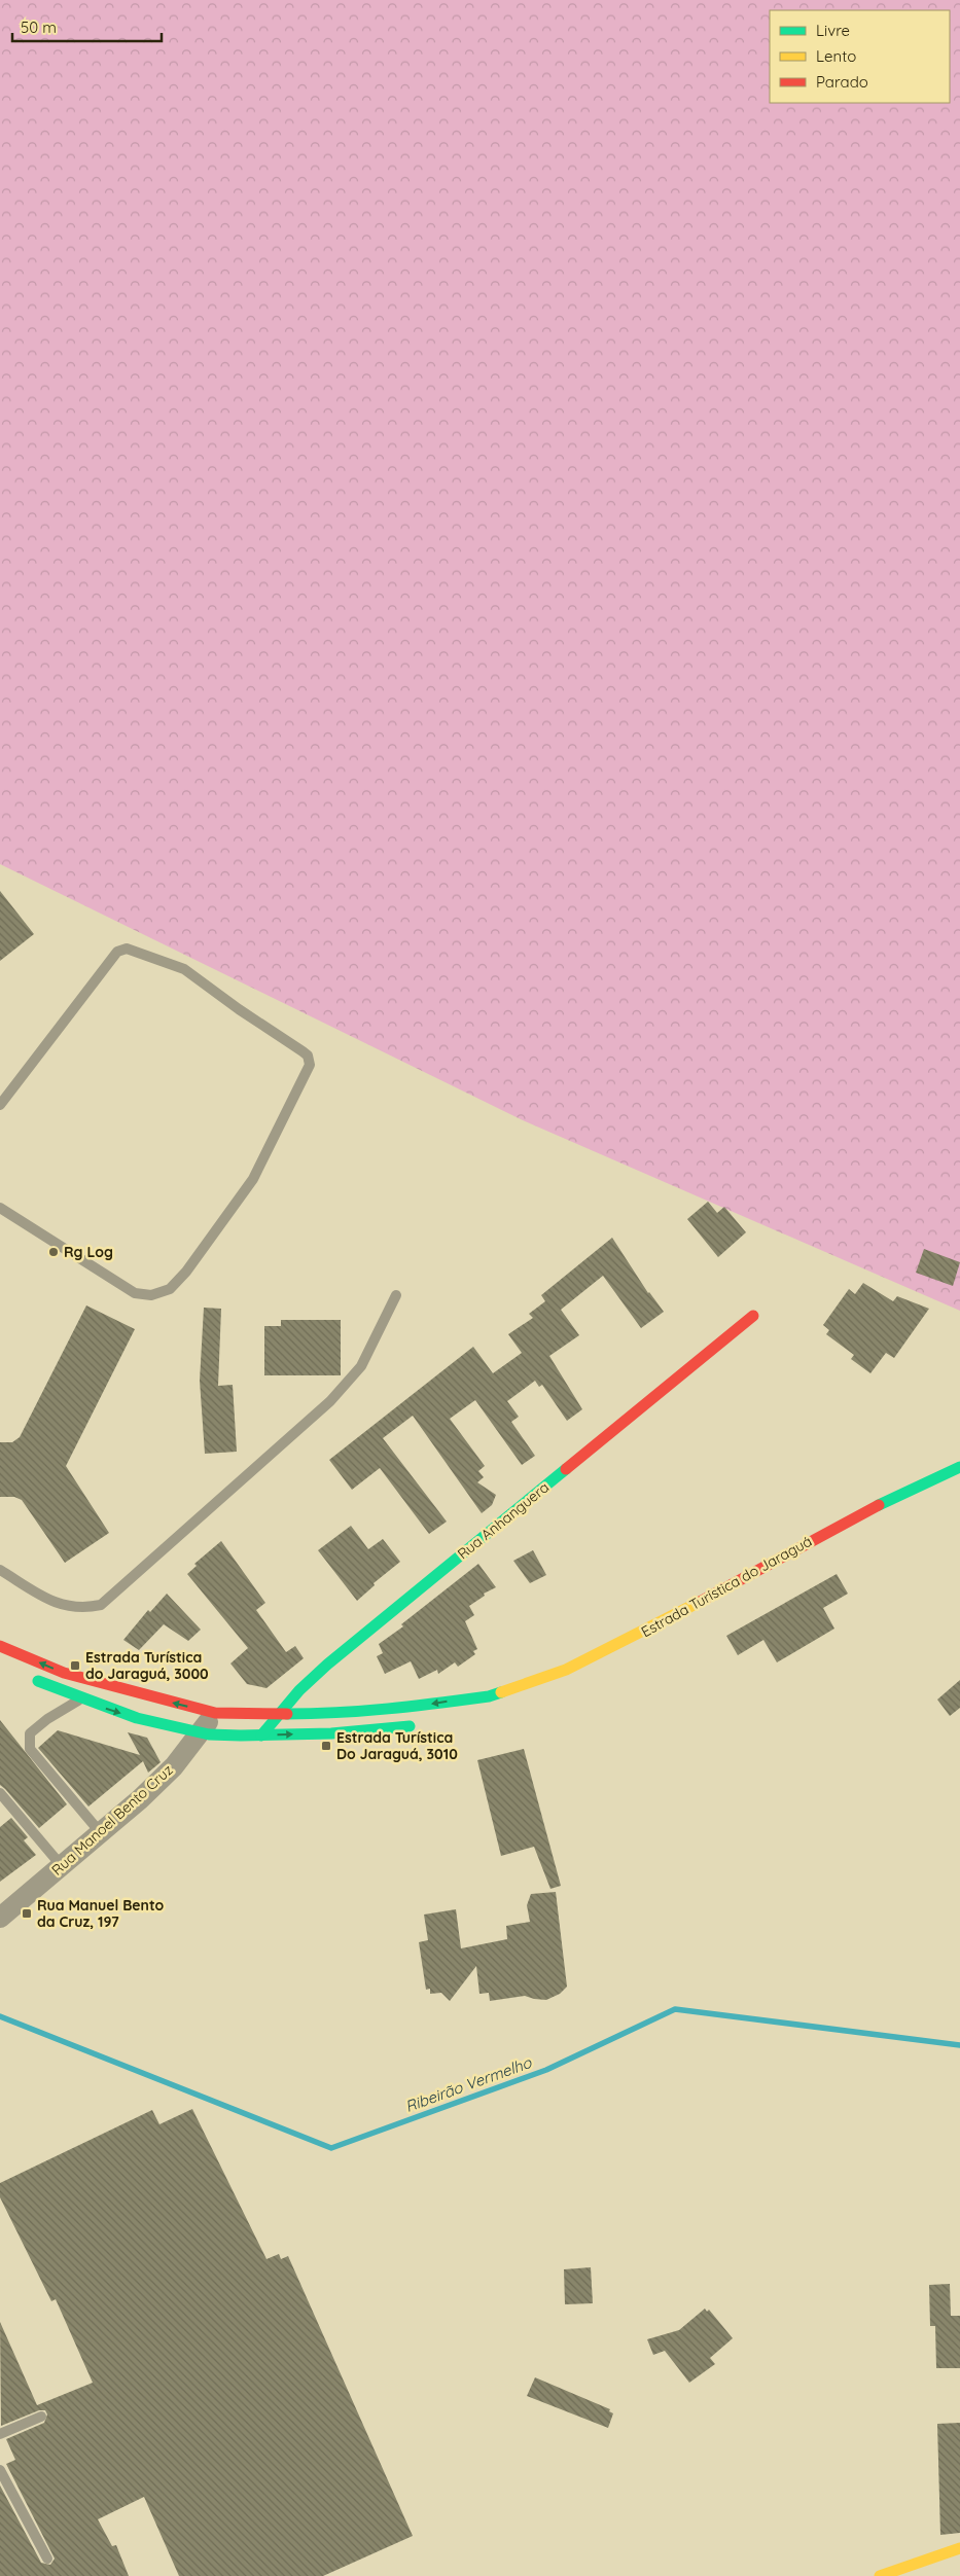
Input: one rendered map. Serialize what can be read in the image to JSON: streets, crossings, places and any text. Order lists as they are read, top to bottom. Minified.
{"streets":{"main road":["Rua Anhanguera","Estrada Turística do Jaraguá"],"street":["Rua Manoel Bento Cruz"]},"crossings":[["Rua Anhanguera","Estrada Turística do Jaraguá"],["Estrada Turística do Jaraguá","Rua Manoel Bento Cruz"]],"water":["Ribeirão Vermelho"],"places":{"other":["Rg Log"],"transit":["Estrada Turística do Jaraguá, 3000","Estrada Turística Do Jaraguá, 3010","Rua Manuel Bento da Cruz, 197"]},"legend":["Livre","Lento","Parado"],"scale_bar":"50 m"}
